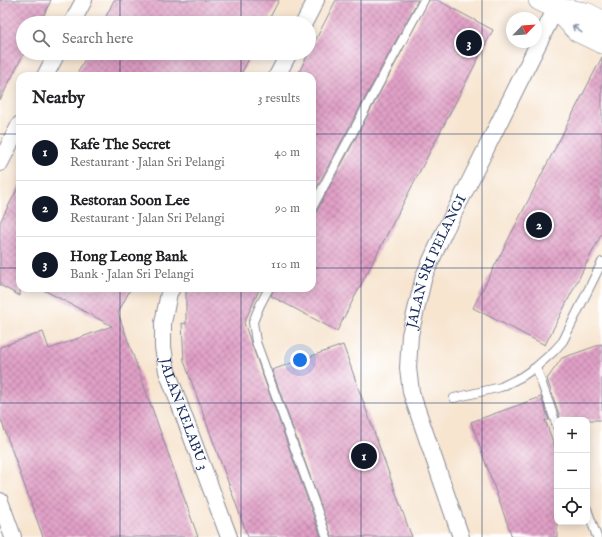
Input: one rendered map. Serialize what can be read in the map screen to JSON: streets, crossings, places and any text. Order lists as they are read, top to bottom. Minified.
{"streets":{"street":["JALAN SRI PELANGI","JALAN KELABU 3"]},"north":"top right","page":{"search":"Search here","pins":["3","2","1"],"heading":["Nearby","3 results"],"list":[{"mark":"1","name":"Kafe The Secret","note":"Restaurant · Jalan Sri Pelangi","value":"40 m"},{"mark":"2","name":"Restoran Soon Lee","note":"Restaurant · Jalan Sri Pelangi","value":"90 m"},{"mark":"3","name":"Hong Leong Bank","note":"Bank · Jalan Sri Pelangi","value":"110 m"}],"map_buttons":["+","−"]}}
